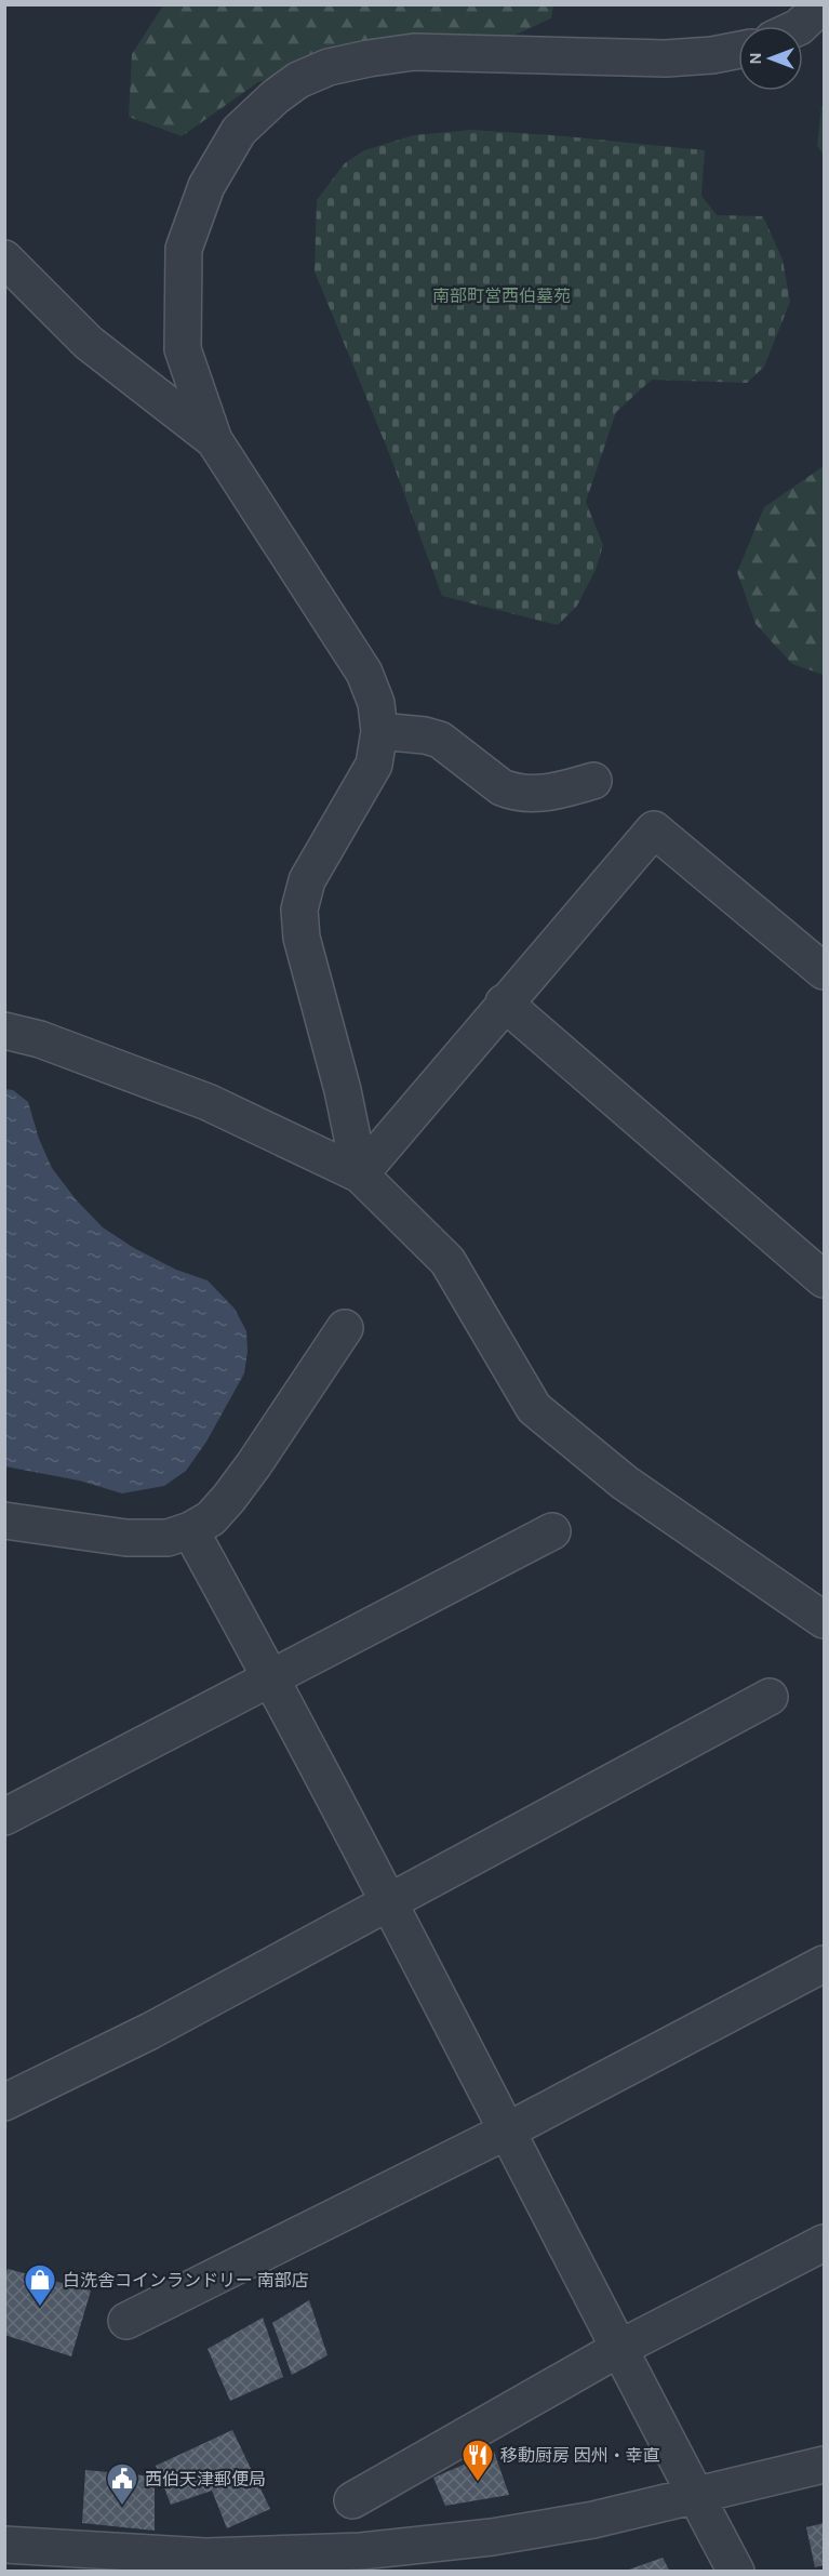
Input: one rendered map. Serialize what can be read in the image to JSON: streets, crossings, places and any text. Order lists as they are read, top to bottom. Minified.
{"parks":["南部町営西伯墓苑"],"places":{"shop":["白洗舎コインランドリー 南部店"],"restaurant":["移動厨房 因州・幸直"],"public building":["西伯天津郵便局"]},"north":"left"}
